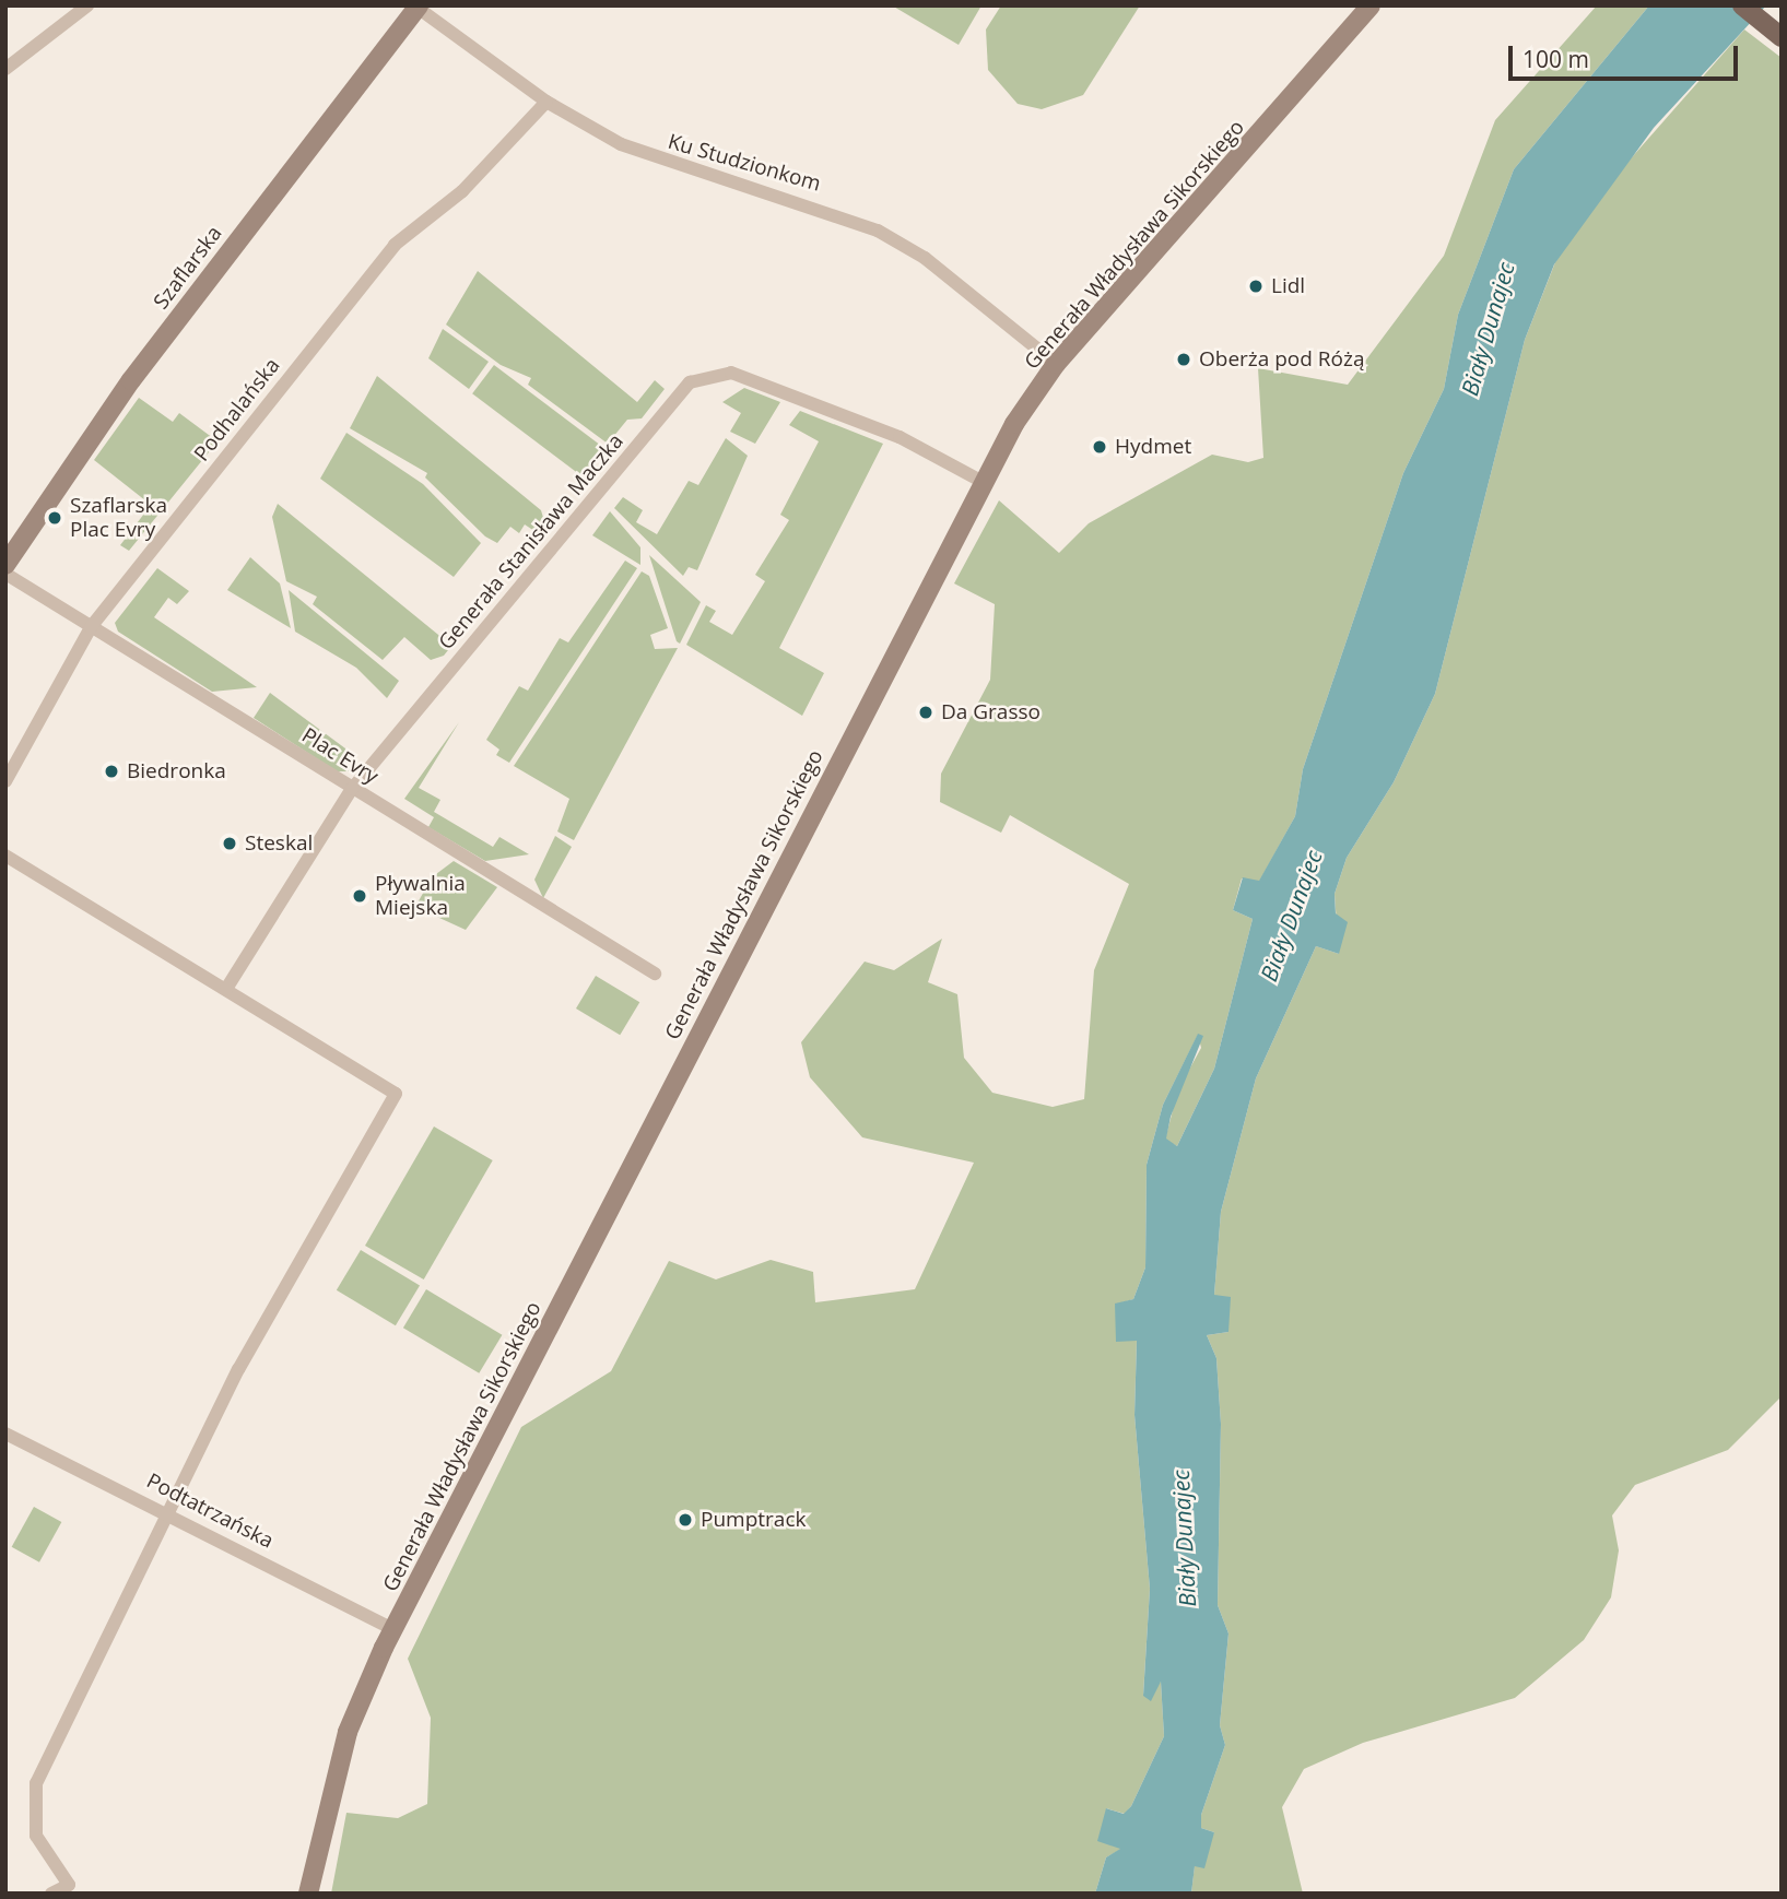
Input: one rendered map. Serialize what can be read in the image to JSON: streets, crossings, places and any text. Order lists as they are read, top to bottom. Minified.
{"streets":{"street":["Ku Studzionkom","Generała Władysława Sikorskiego","Szaflarska","Podhalańska","Generała Stanisława Maczka","Plac Evry","Podtatrzańska"]},"crossings":[["Ku Studzionkom","Generała Władysława Sikorskiego"],["Ku Studzionkom","Szaflarska"],["Ku Studzionkom","Podhalańska"],["Generała Władysława Sikorskiego","Generała Stanisława Maczka"],["Generała Władysława Sikorskiego","Podtatrzańska"],["Podhalańska","Plac Evry"],["Generała Stanisława Maczka","Plac Evry"]],"water":["Biały Dunajec"],"places":["Lidl","Oberża pod Różą","Hydmet","Szaflarska Plac Evry","Da Grasso","Biedronka","Steskal","Pływalnia Miejska","Pumptrack"],"scale_bar":"100 m"}
